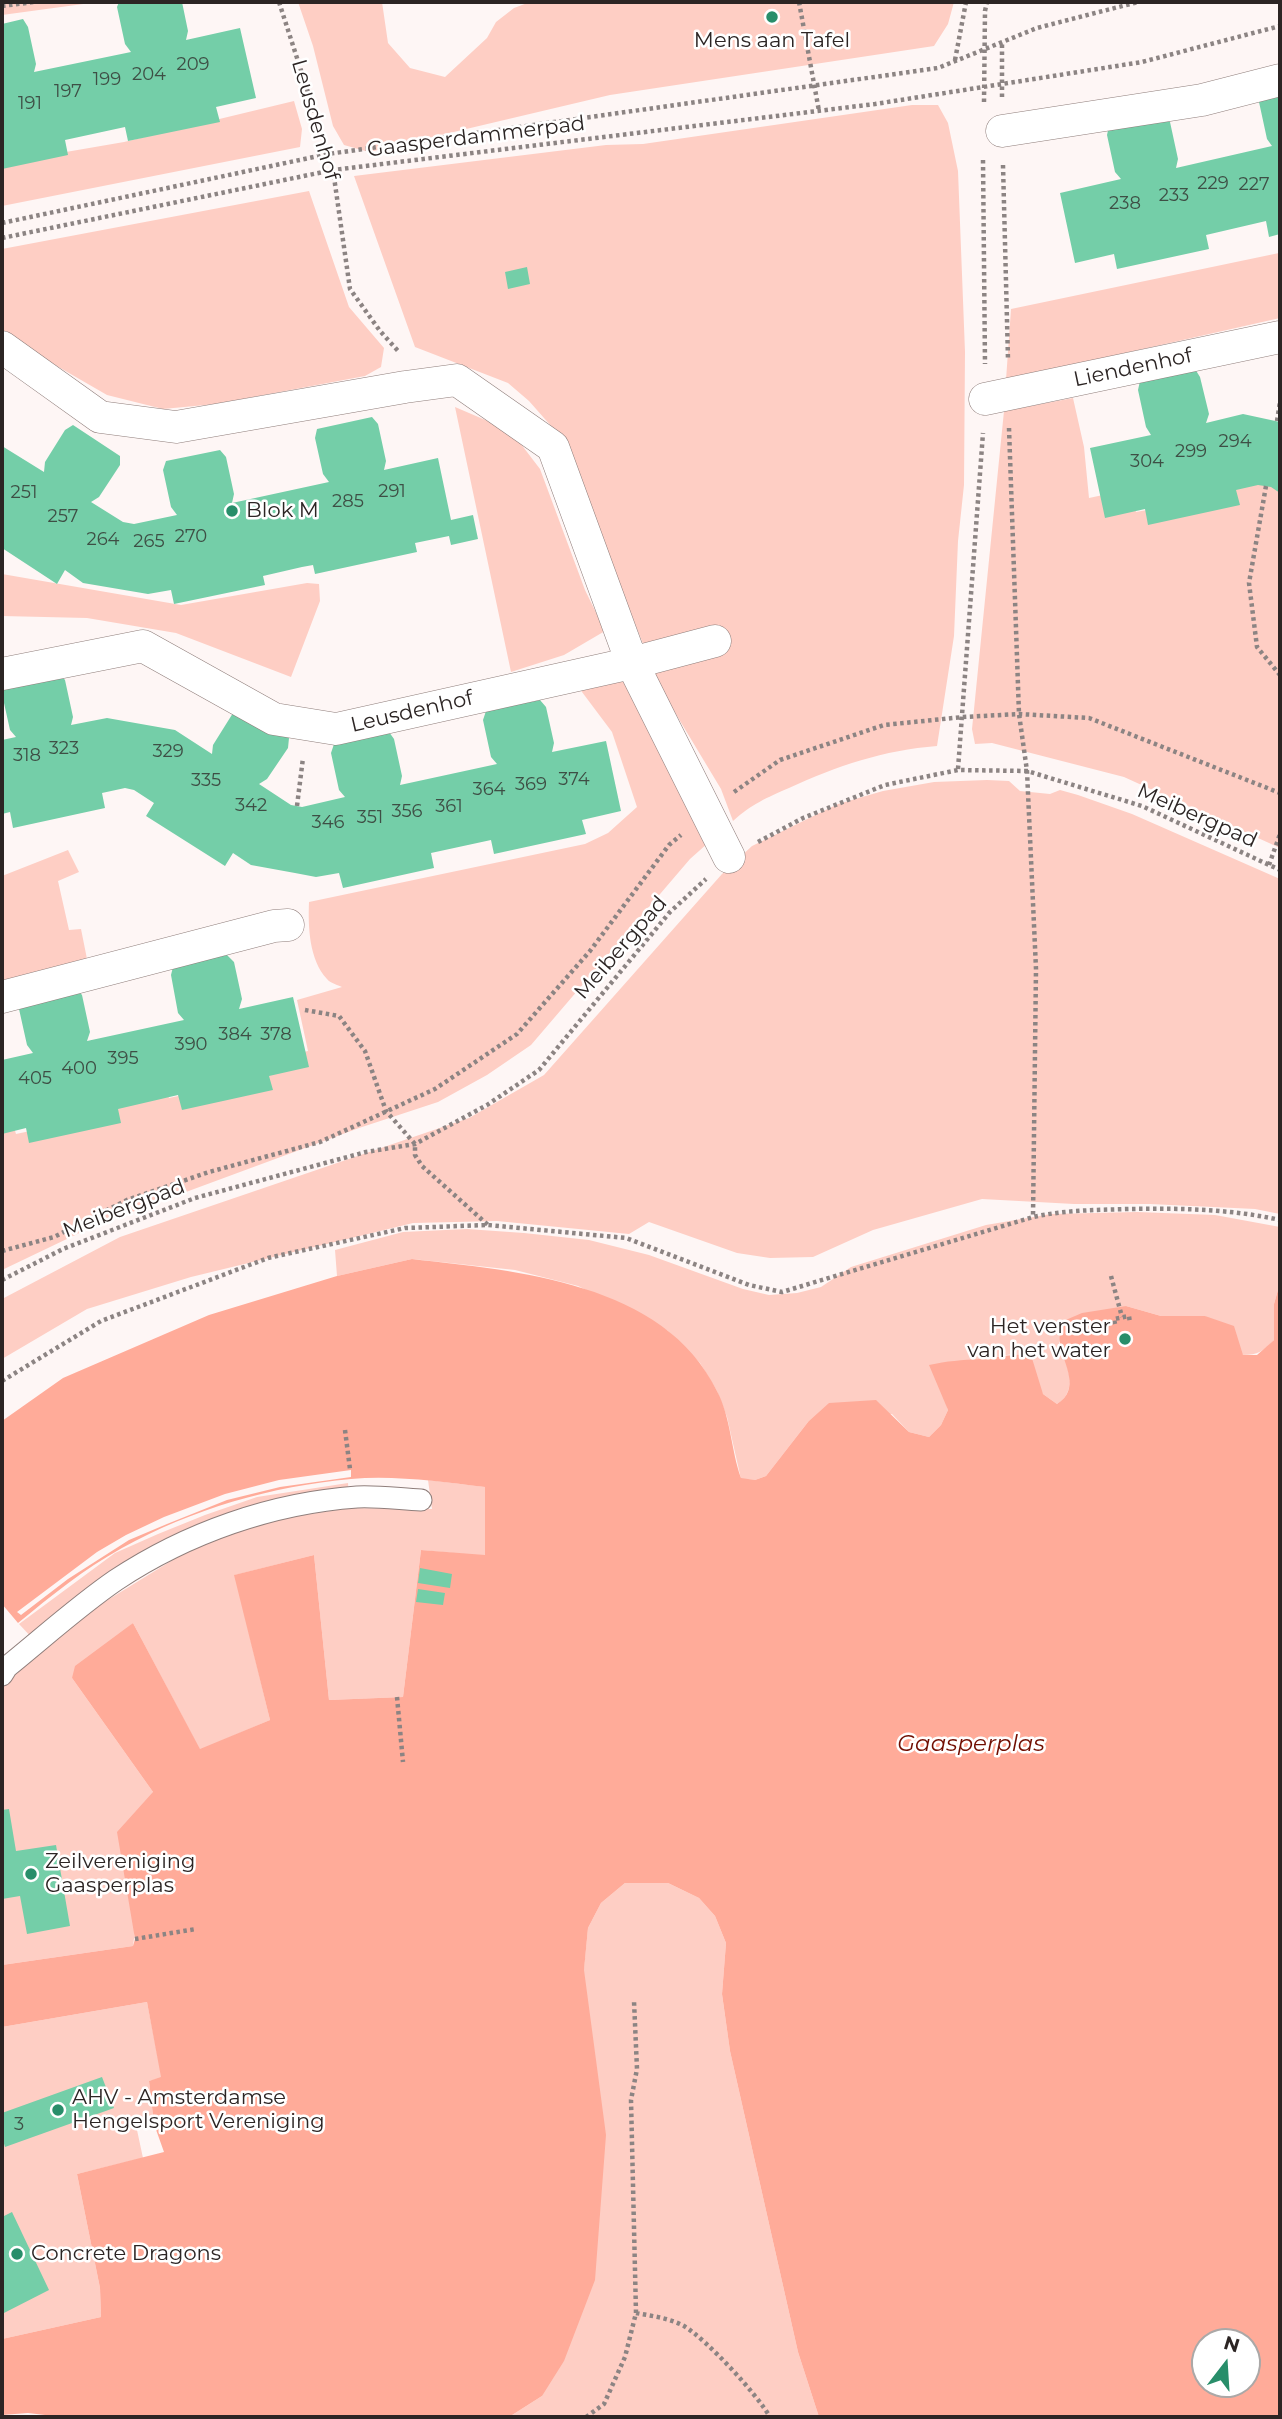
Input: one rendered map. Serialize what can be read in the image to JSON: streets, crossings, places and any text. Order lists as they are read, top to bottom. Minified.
{"streets":{"street":["Leusdenhof","Liendenhof"],"path":["Gaasperdammerpad","Meibergpad"]},"crossings":[["Leusdenhof","Gaasperdammerpad"]],"water":["Gaasperplas"],"places":["Mens aan Tafel","Blok M","Het venster van het water","Zeilvereniging Gaasperplas","AHV - Amsterdamse Hengelsport Vereniging","Concrete Dragons"],"house_numbers":["209","204","199","197","191","229","227","233","238","294","299","304","291","251","285","257","270","264","265","323","329","318","374","335","369","364","342","361","356","351","346","384","378","390","395","400","405","3"],"north":"top"}
